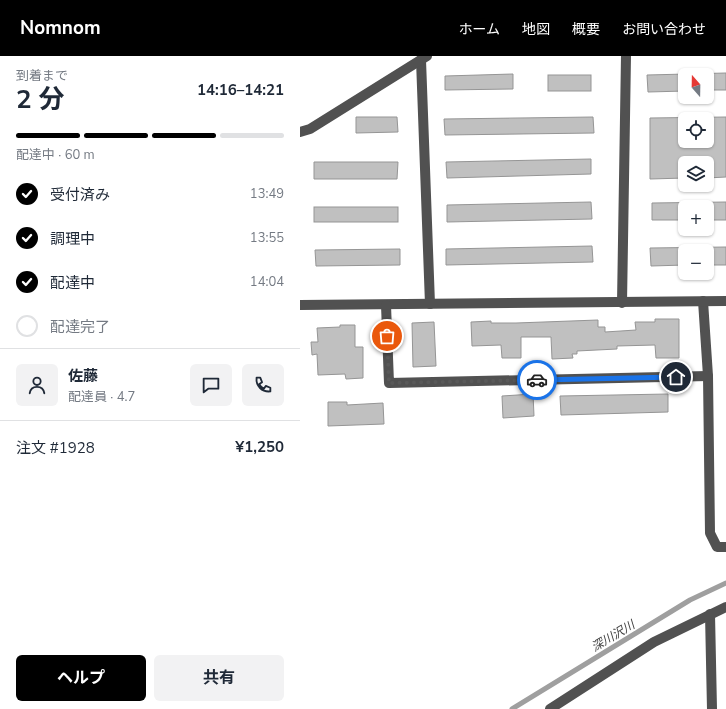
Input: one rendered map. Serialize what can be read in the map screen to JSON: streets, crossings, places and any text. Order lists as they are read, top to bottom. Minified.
{"water":["深川沢川"],"north":"top","page":{"header":"Nomnom","nav":["ホーム","地図","概要","お問い合わせ"],"heading":["2 分","到着まで","14:16–14:21"],"panel":["佐藤","配達員 · 4.7","注文 #1928","¥1,250"],"map_buttons":["+","−"],"bar":"配達中 · 60 m","list":[["受付済み","13:49"],["調理中","13:55"],["配達中","14:04"],"配達完了"],"buttons":["ヘルプ","共有"]}}
